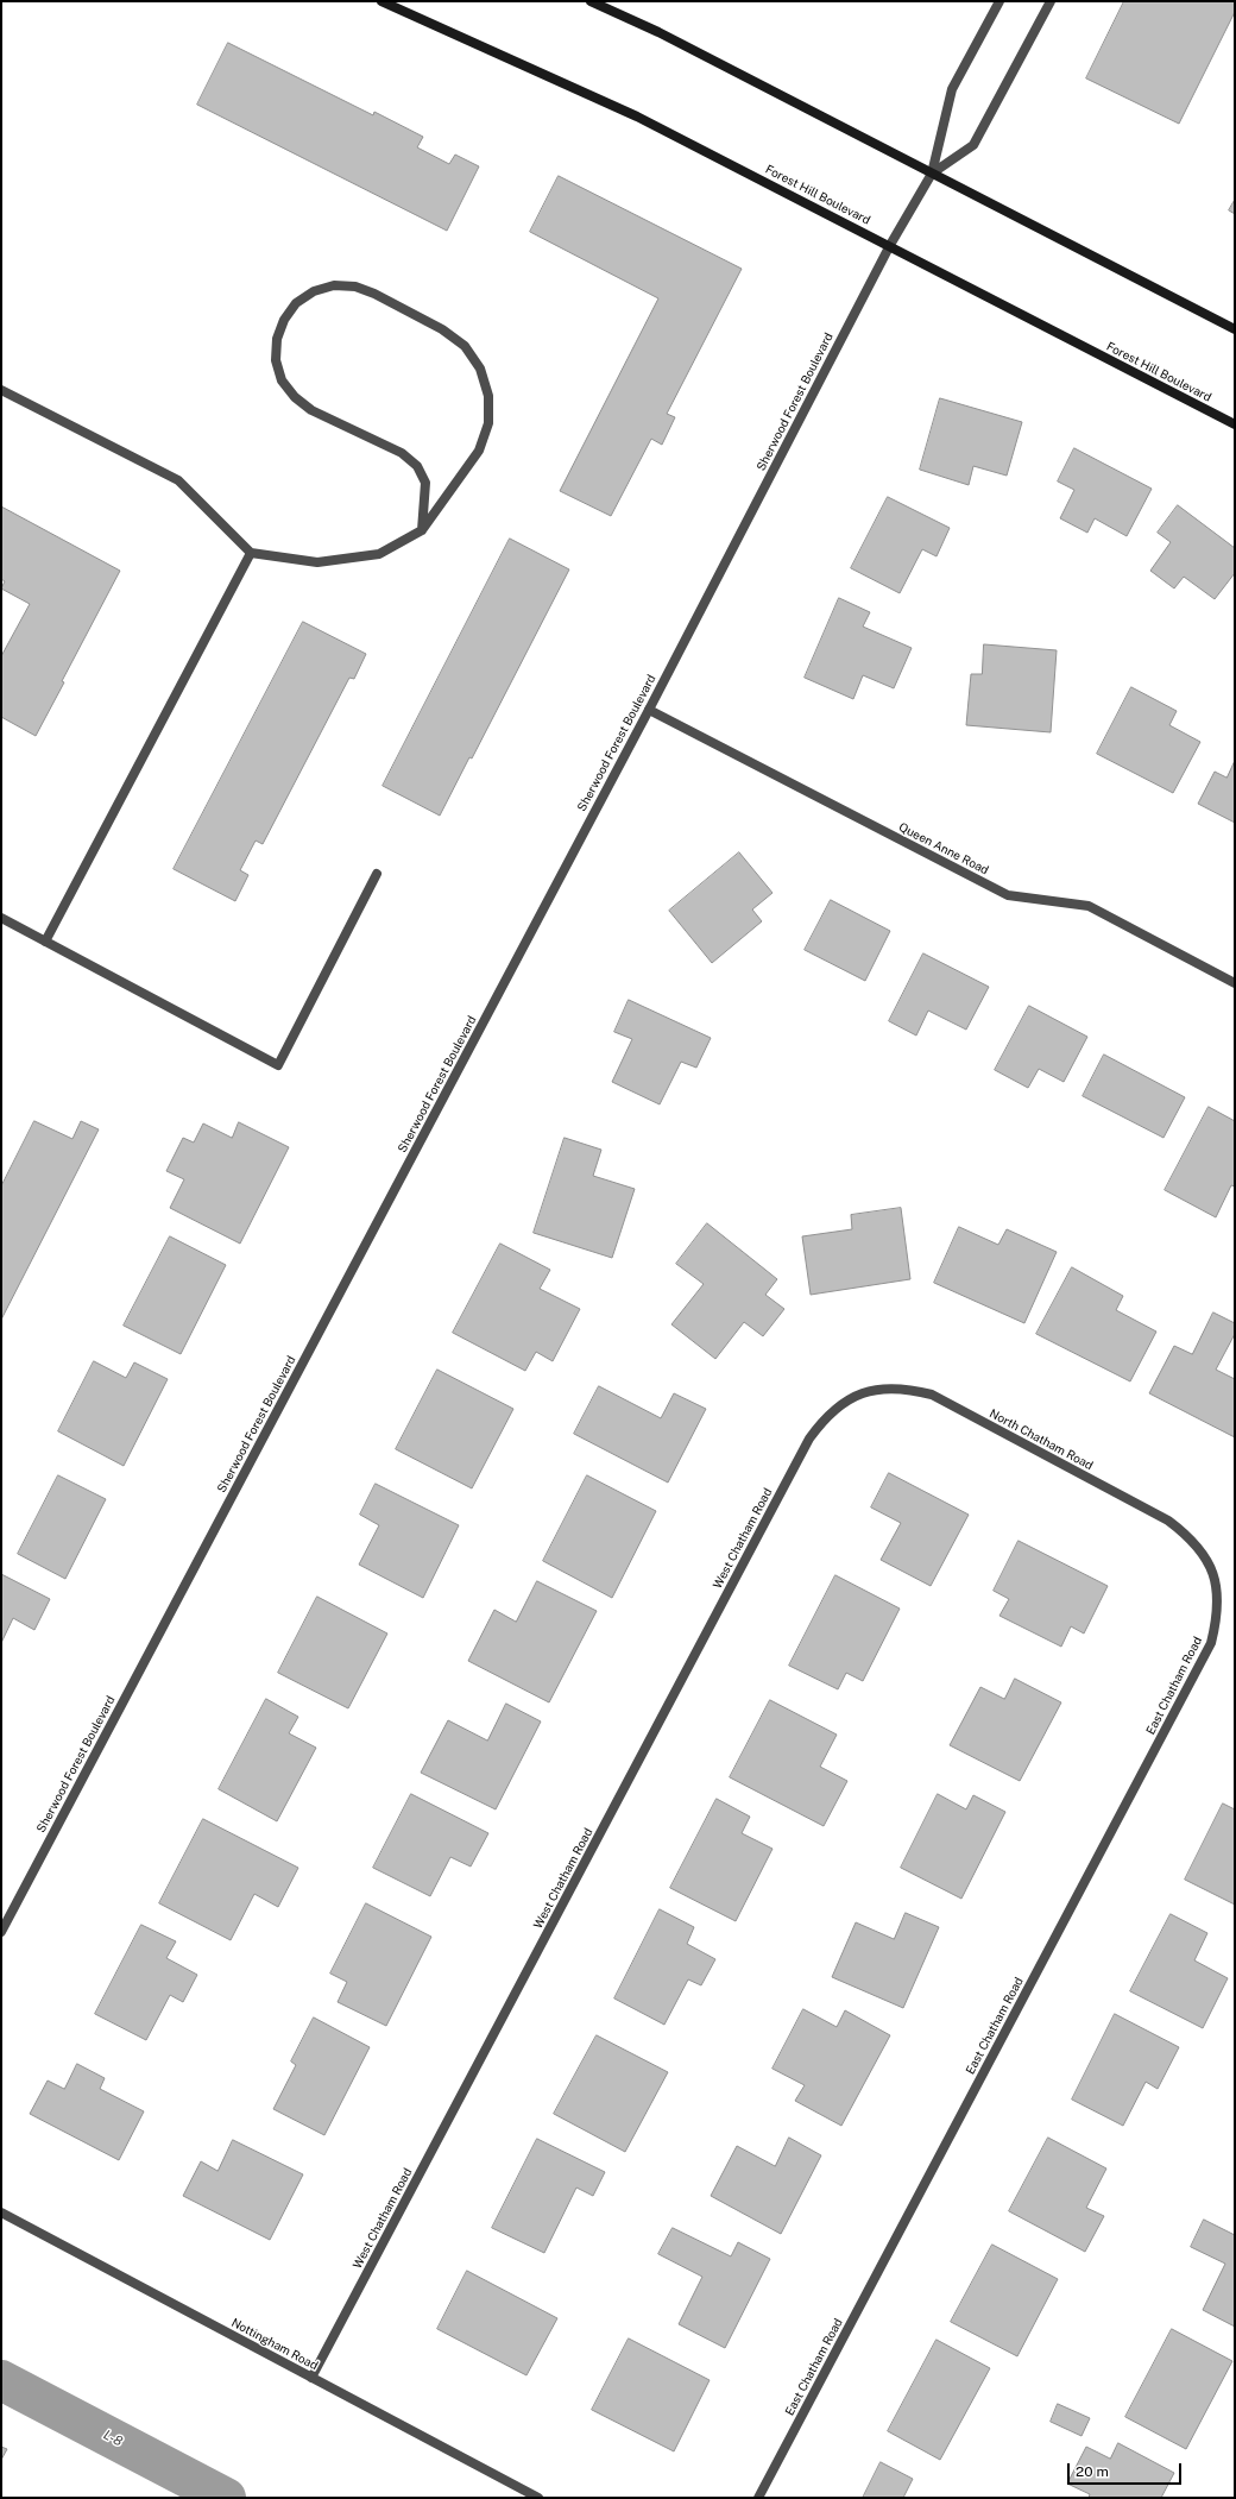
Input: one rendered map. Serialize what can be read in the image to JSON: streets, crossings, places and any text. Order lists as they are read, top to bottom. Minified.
{"streets":{"main road":["Forest Hill Boulevard"],"street":["Sherwood Forest Boulevard","Queen Anne Road","North Chatham Road","West Chatham Road","East Chatham Road","Nottingham Road"]},"crossings":[["Forest Hill Boulevard","Sherwood Forest Boulevard"],["Sherwood Forest Boulevard","Queen Anne Road"],["North Chatham Road","West Chatham Road"],["North Chatham Road","East Chatham Road"],["West Chatham Road","Nottingham Road"]],"water":["L-8"],"scale_bar":"20 m"}
